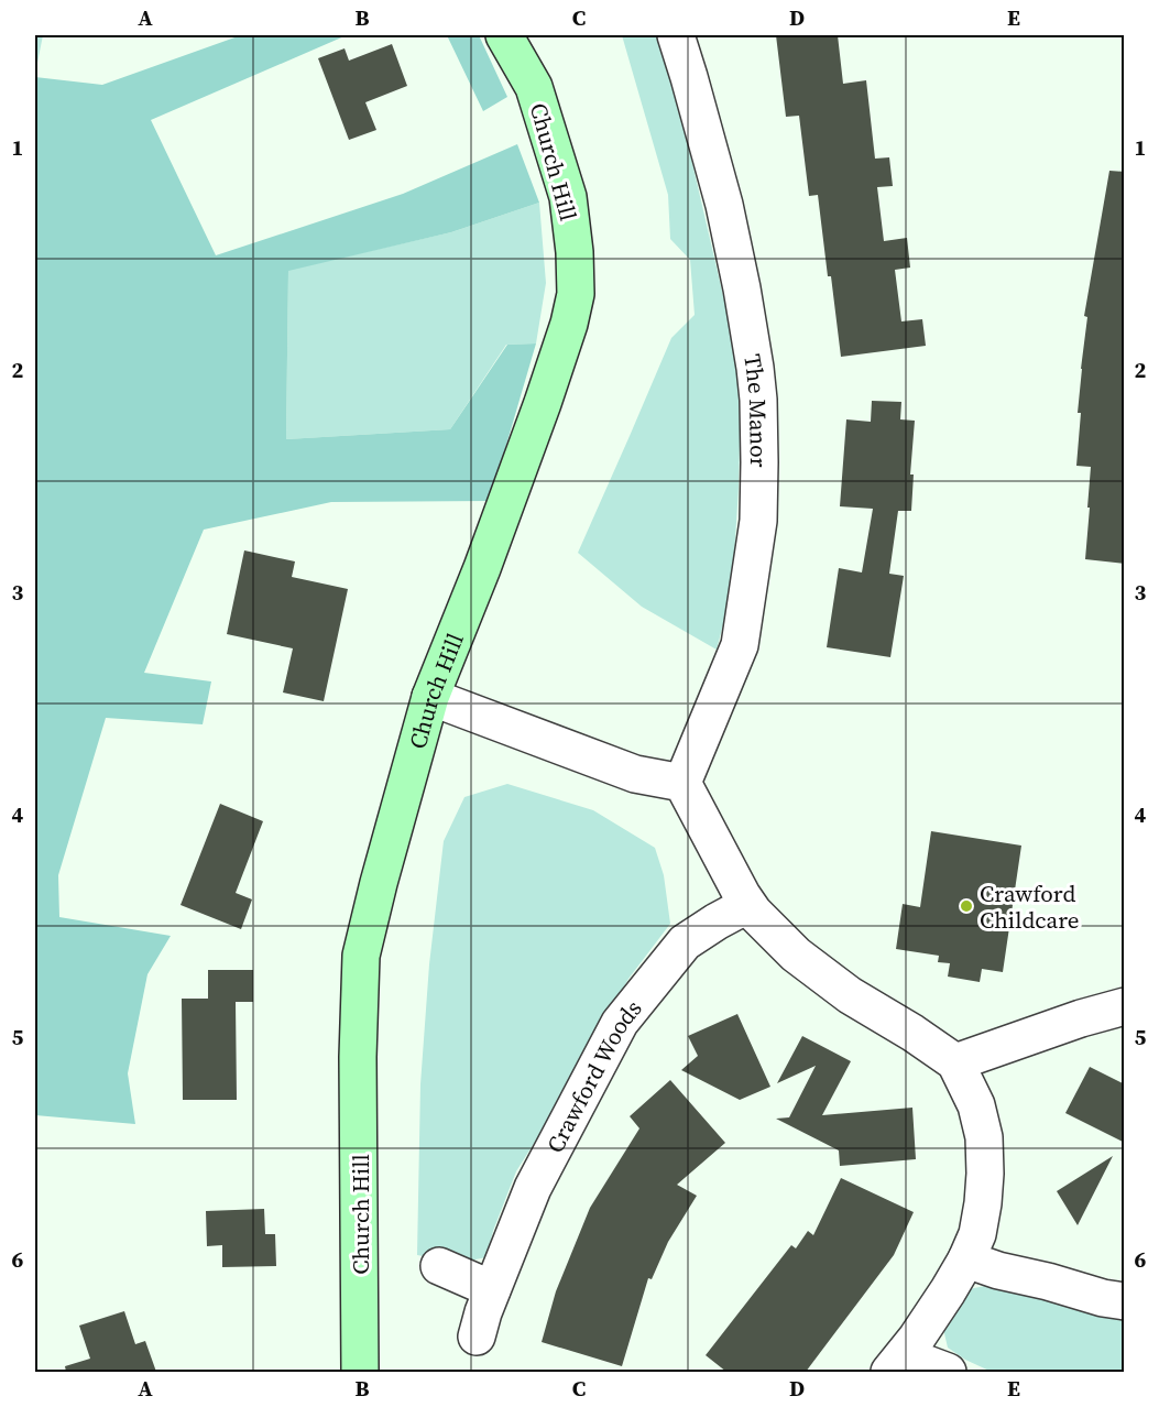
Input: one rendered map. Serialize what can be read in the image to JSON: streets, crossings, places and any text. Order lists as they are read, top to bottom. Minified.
{"streets":{"street":["Church Hill","The Manor","Crawford Woods"]},"places":["Crawford Childcare"],"grid":{"columns":["A","B","C","D","E"],"rows":["1","2","3","4","5","6"]}}
